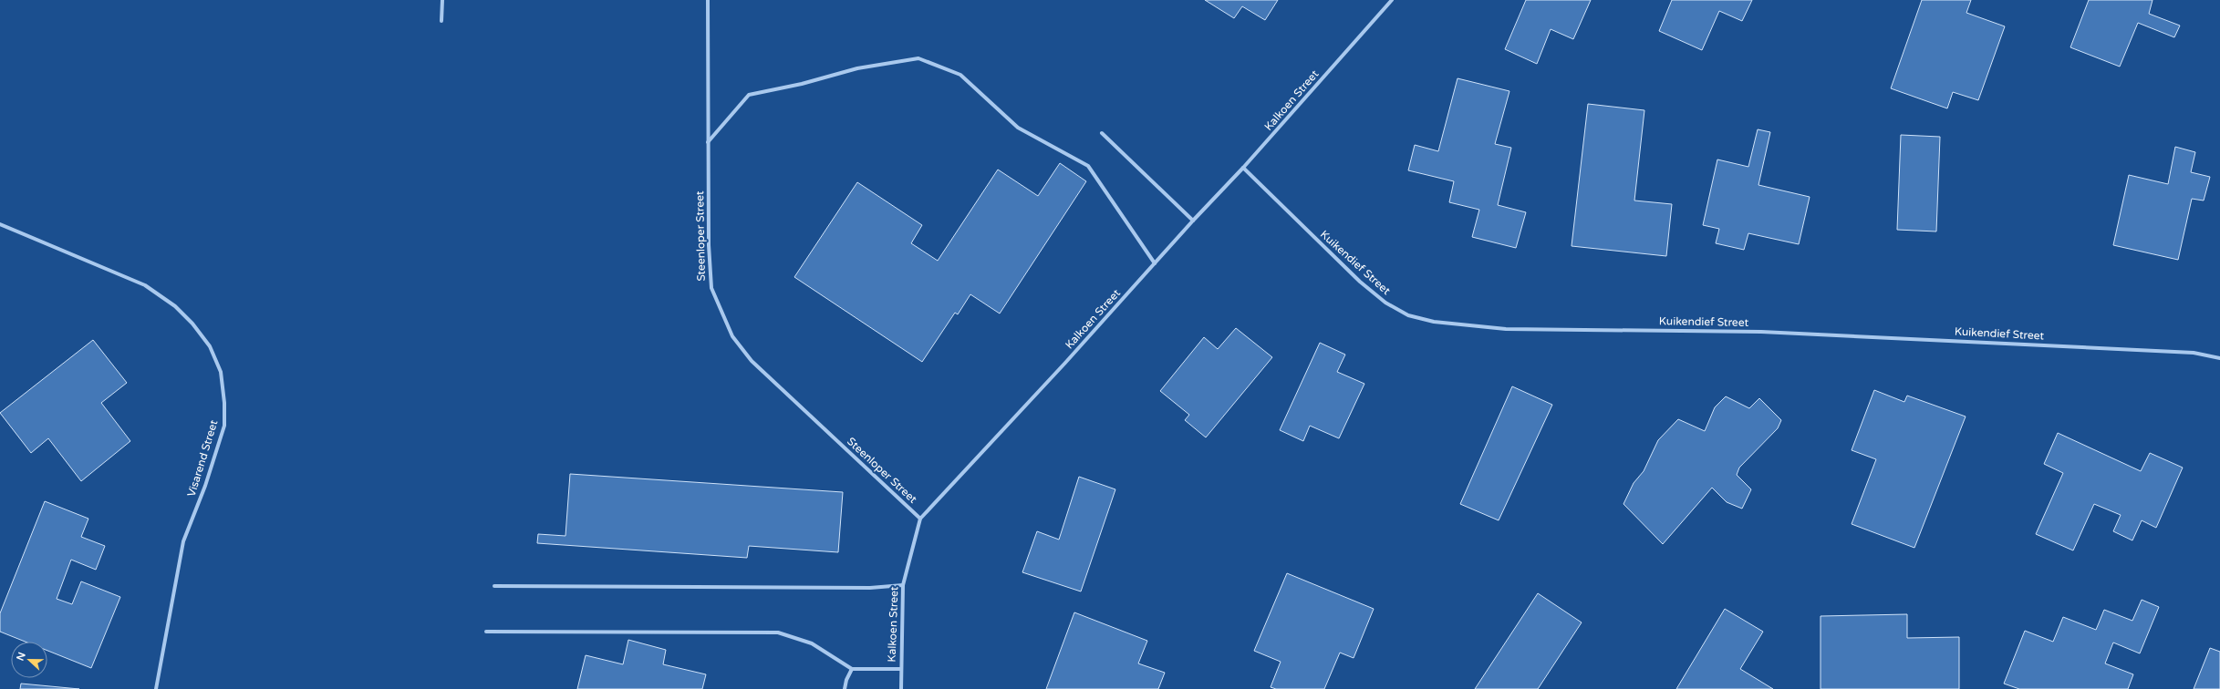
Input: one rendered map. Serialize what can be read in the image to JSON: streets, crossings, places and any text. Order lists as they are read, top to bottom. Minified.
{"streets":{"street":["Kalkoen Street","Steenloper Street","Kuikendief Street","Visarend Street"]},"crossings":[["Kalkoen Street","Steenloper Street"],["Kalkoen Street","Kuikendief Street"]],"north":"left"}
